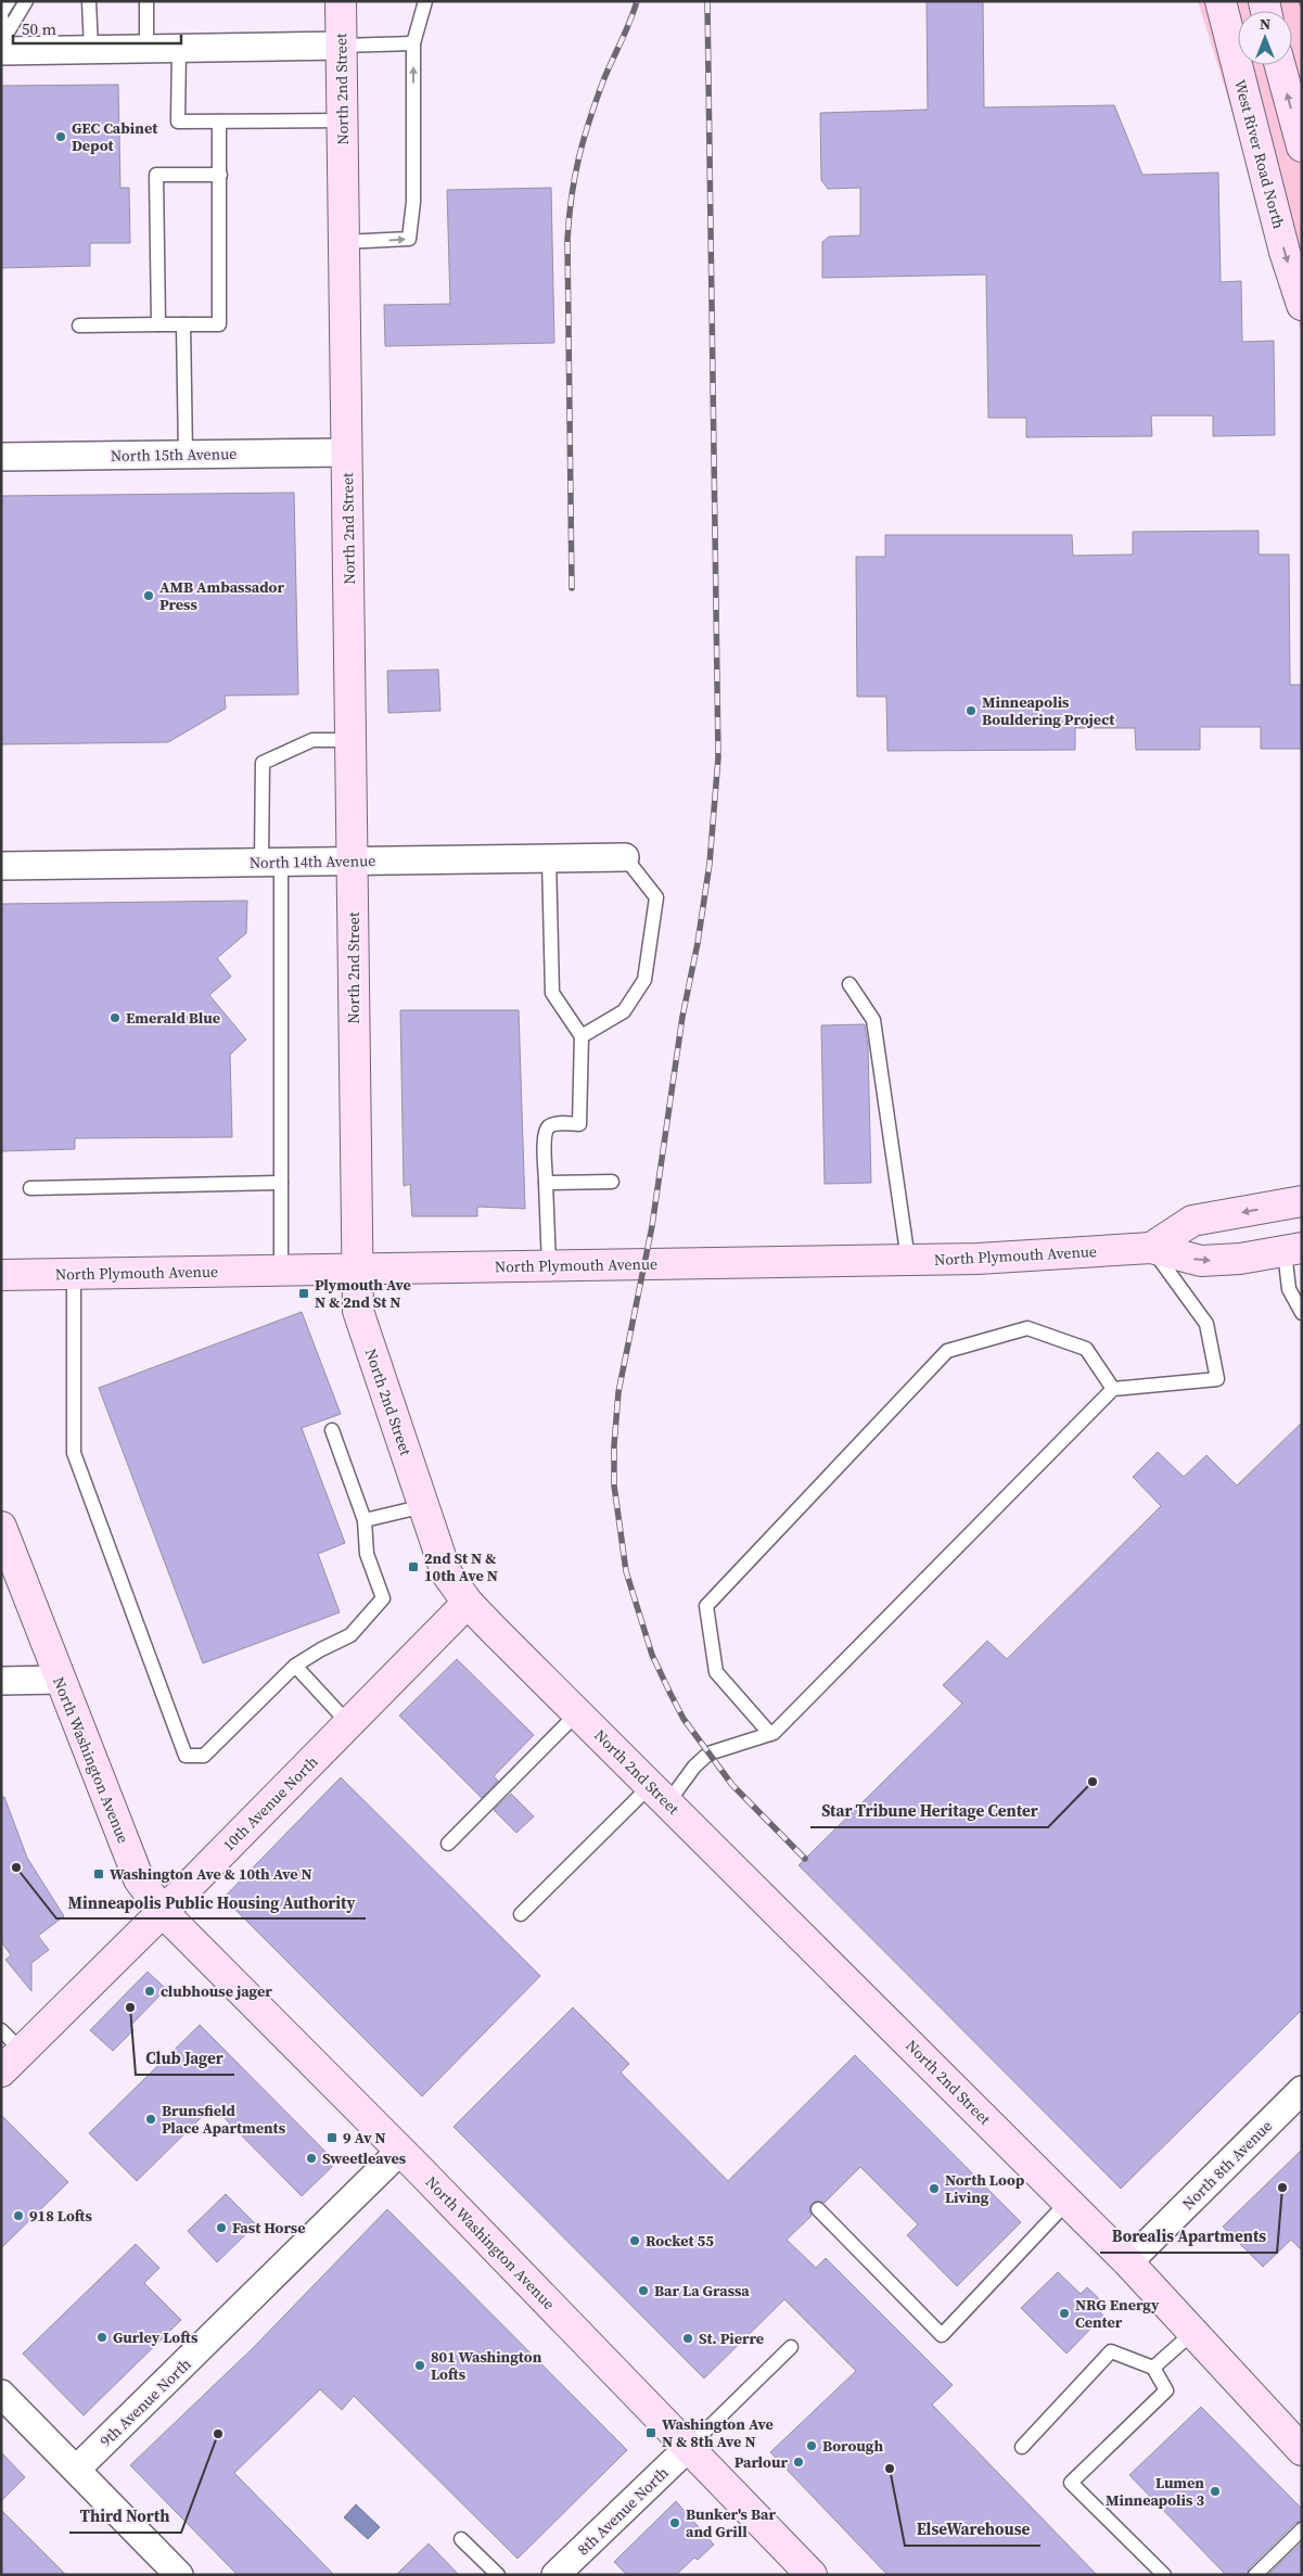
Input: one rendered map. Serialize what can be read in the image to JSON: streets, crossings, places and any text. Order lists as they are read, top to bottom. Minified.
{"streets":{"street":["North 2nd Street","West River Road North","North 15th Avenue","North 14th Avenue","North Plymouth Avenue","North Washington Avenue","10th Avenue North","North 8th Avenue","9th Avenue North","8th Avenue North"]},"crossings":[["North 2nd Street","North 15th Avenue"],["North 2nd Street","North 14th Avenue"],["North 2nd Street","North Plymouth Avenue"],["North 2nd Street","10th Avenue North"],["North 2nd Street","North 8th Avenue"],["North Washington Avenue","10th Avenue North"],["North Washington Avenue","9th Avenue North"],["North Washington Avenue","8th Avenue North"]],"one_way":["West River Road North"],"places":{"other":["GEC Cabinet Depot","AMB Ambassador Press","Minneapolis Bouldering Project","Emerald Blue","Star Tribune Heritage Center","Minneapolis Public Housing Authority","clubhouse jager","Club Jager","Brunsfield Place Apartments","Sweetleaves","Borealis Apartments","North Loop Living","918 Lofts","Fast Horse","Rocket 55","Bar La Grassa","NRG Energy Center","Gurley Lofts","St. Pierre","801 Washington Lofts","Third North","Borough","Parlour","ElseWarehouse","Lumen Minneapolis 3","Bunker's Bar and Grill"],"transit":["Plymouth Ave N & 2nd St N","2nd St N & 10th Ave N","Washington Ave & 10th Ave N","9 Av N","Washington Ave N & 8th Ave N"]},"scale_bar":"50 m","north":"top"}
